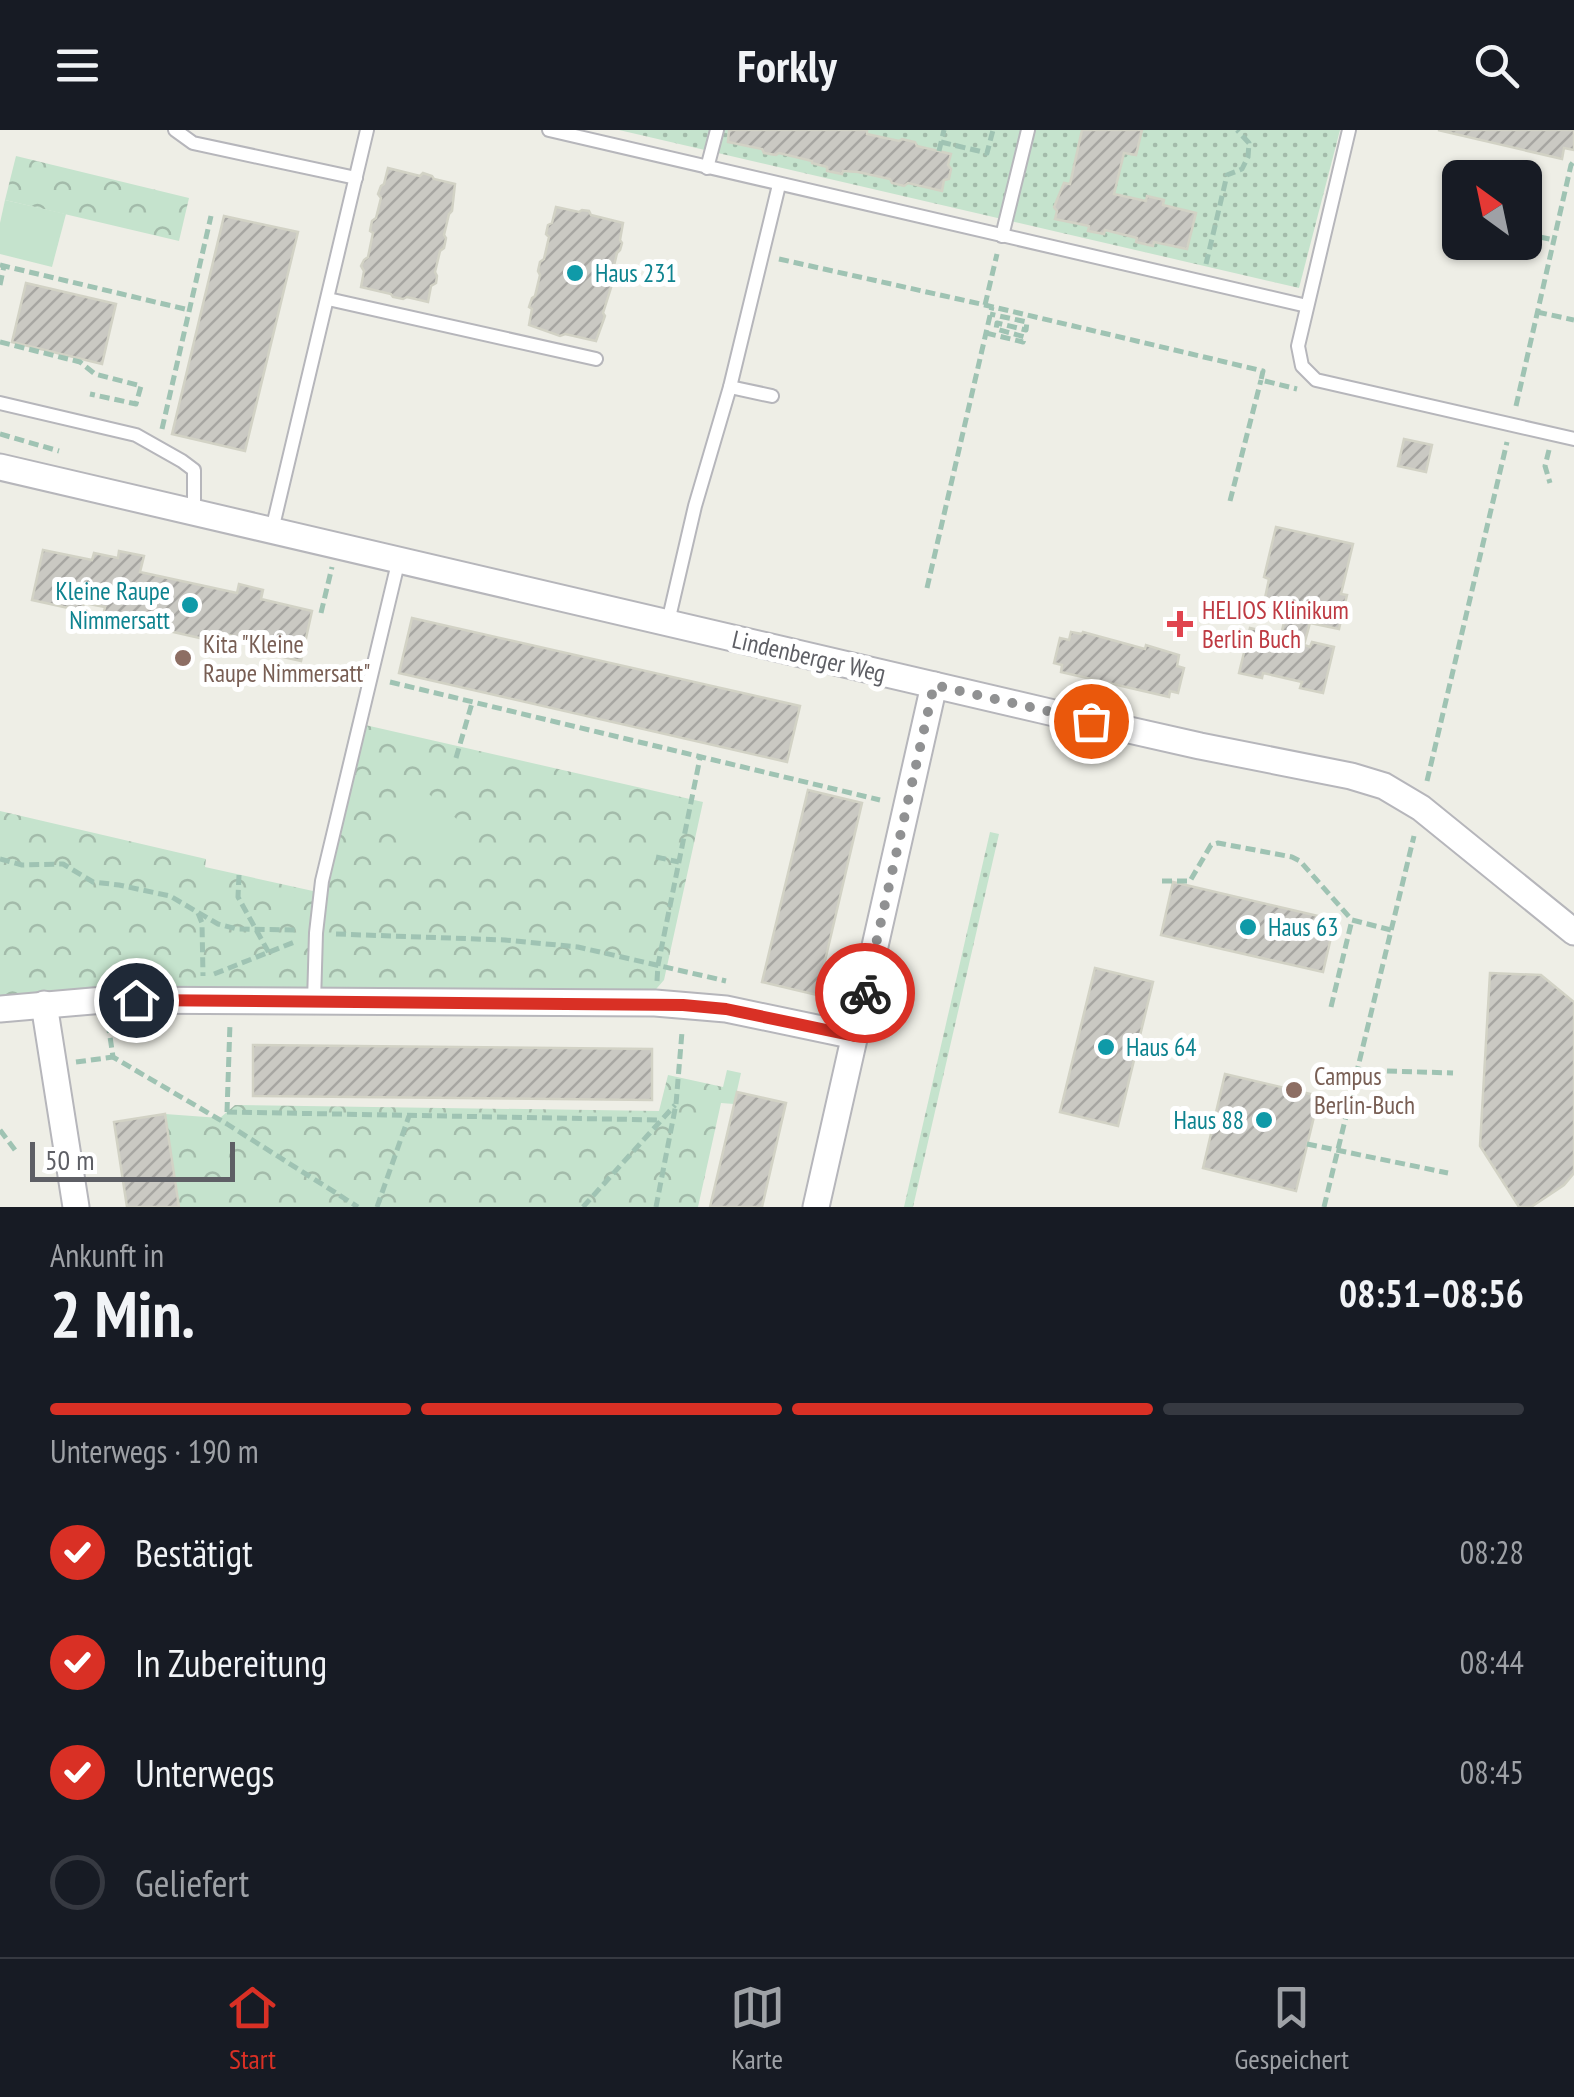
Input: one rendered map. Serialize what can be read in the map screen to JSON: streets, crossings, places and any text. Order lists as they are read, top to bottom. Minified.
{"streets":{"street":["Lindenberger Weg"]},"places":{"other":["Haus 231","Kleine Raupe Nimmersatt","Kita \"Kleine Raupe Nimmersatt\"","Haus 63","Haus 64","Campus Berlin-Buch","Haus 88"],"health":["HELIOS Klinikum Berlin Buch"]},"scale_bar":"50 m","north":"top left","page":{"header":"Forkly","scale":"50 m","heading":["2 Min.","Ankunft in","08:51–08:56"],"bar":"Unterwegs · 190 m","list":[["Bestätigt","08:28"],["In Zubereitung","08:44"],["Unterwegs","08:45"],"Geliefert"],"tabs":["Start","Karte","Gespeichert"]}}
